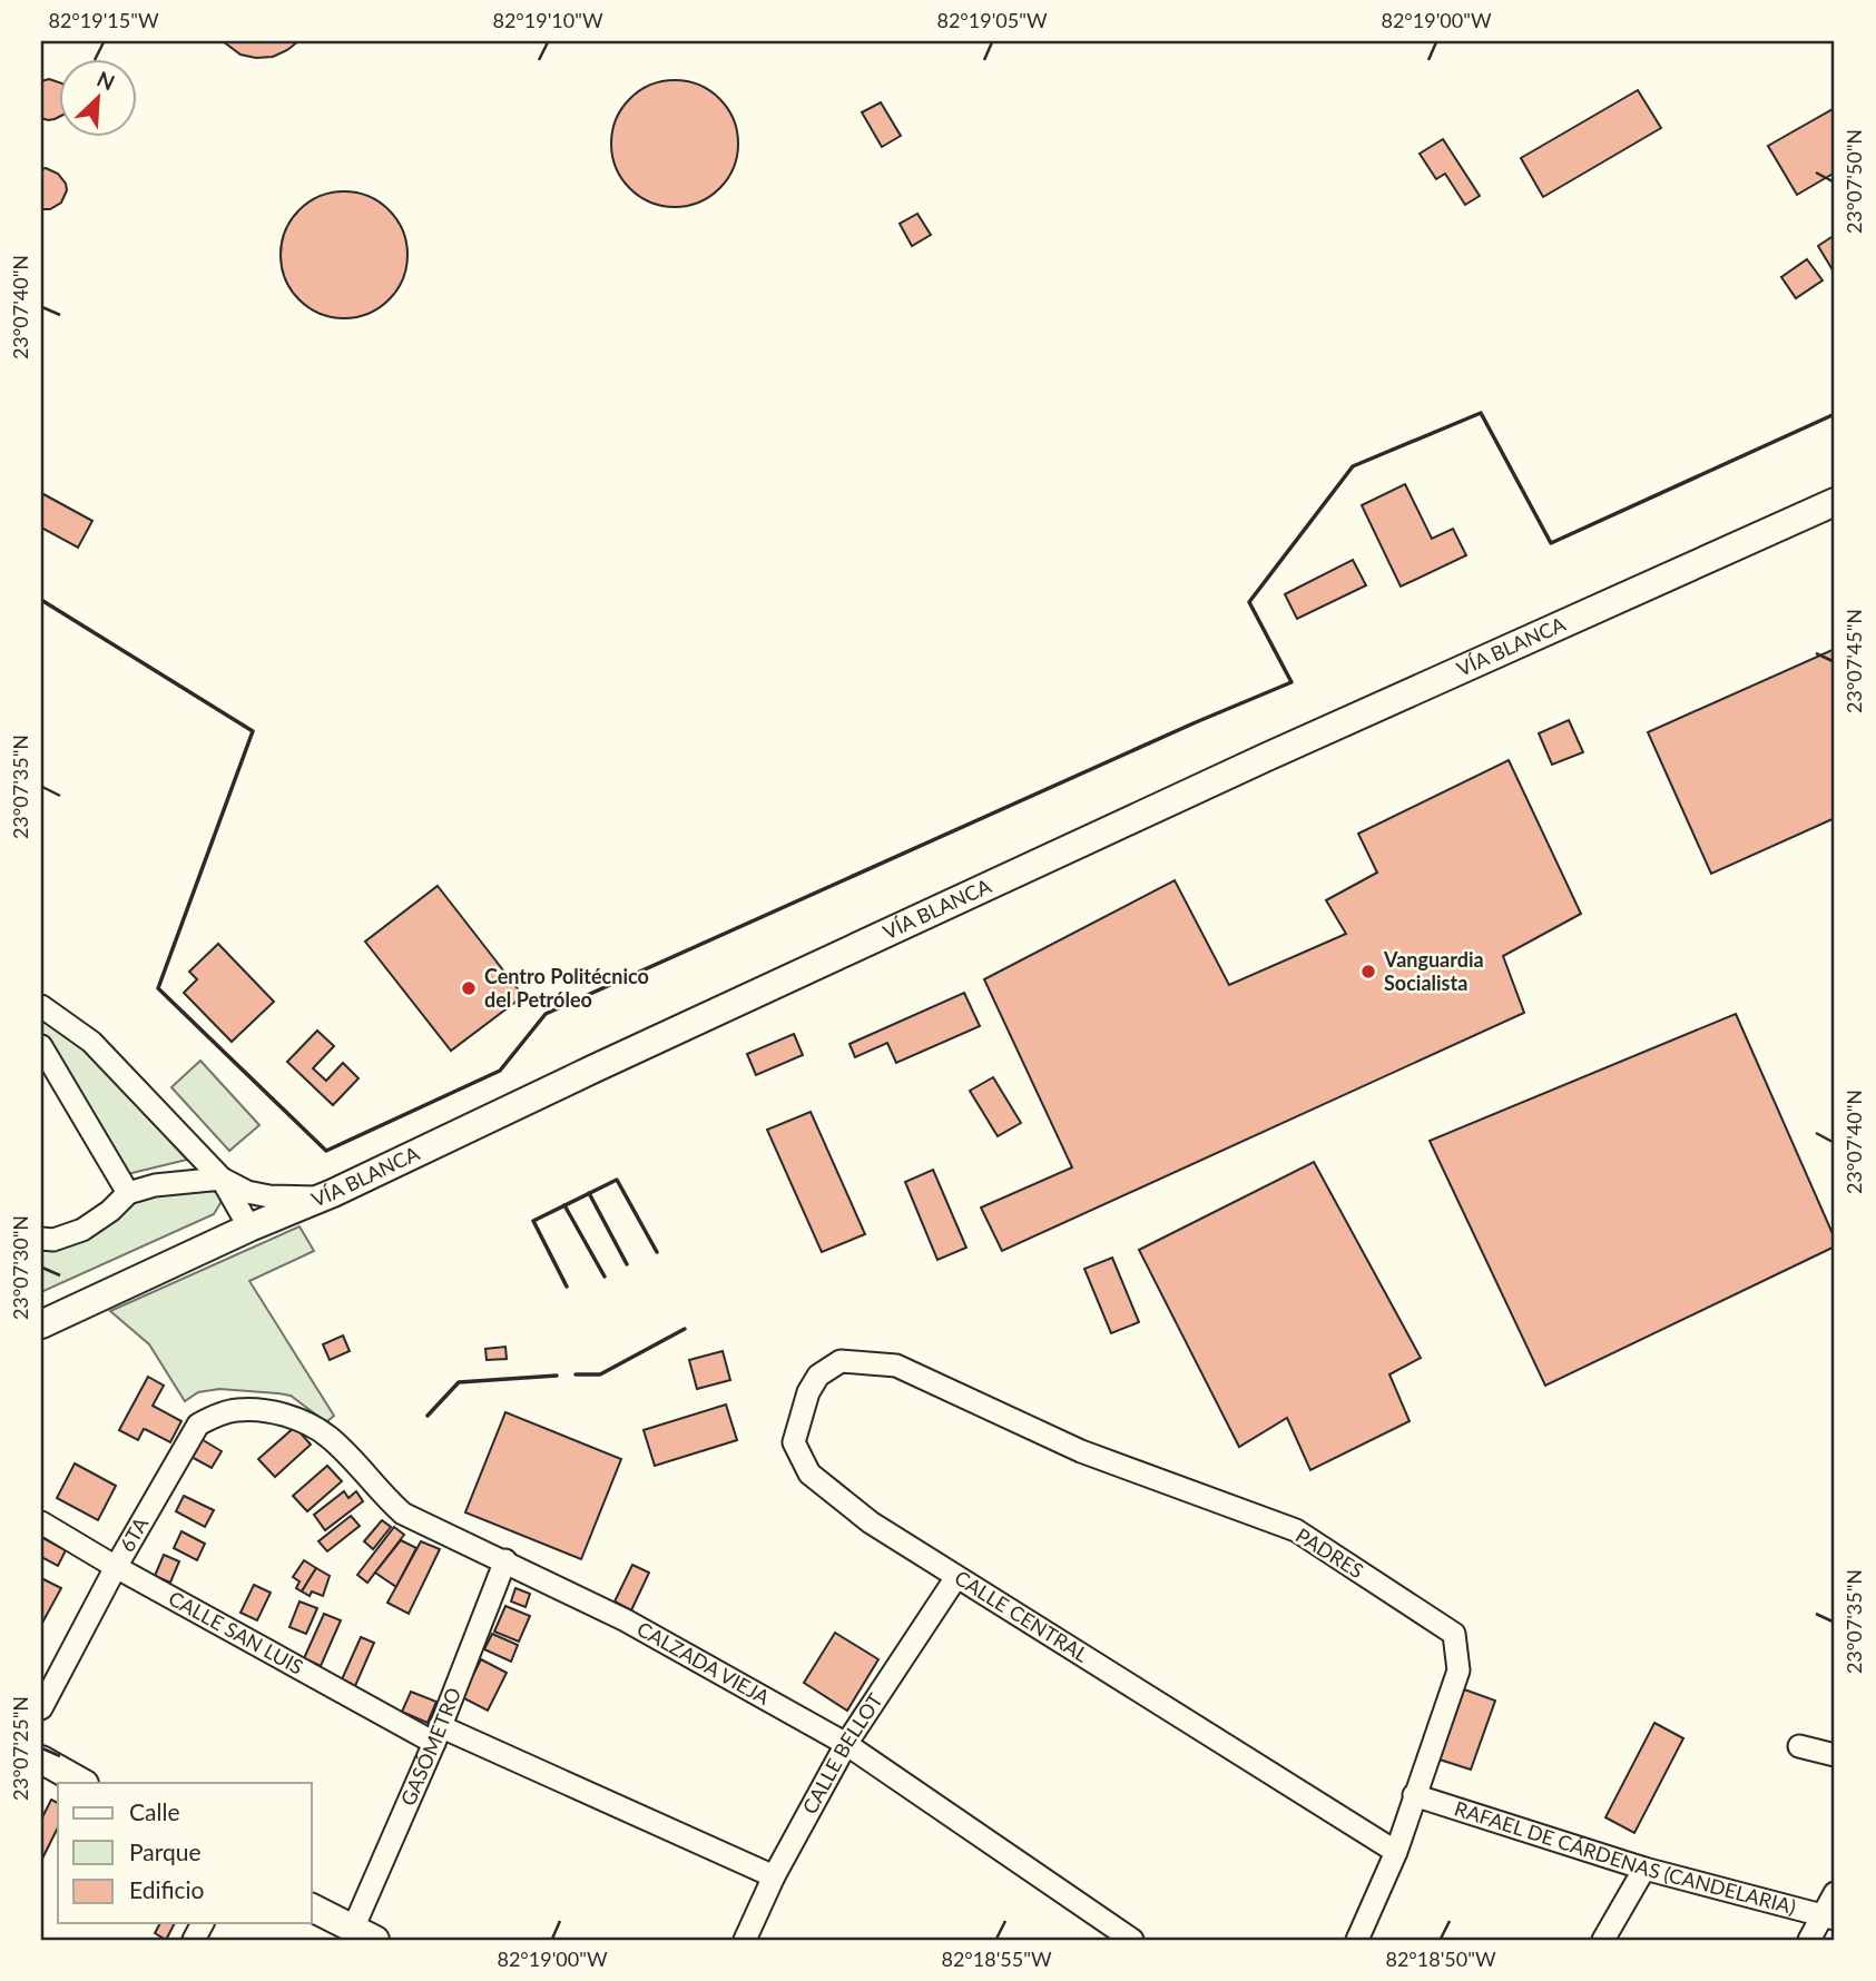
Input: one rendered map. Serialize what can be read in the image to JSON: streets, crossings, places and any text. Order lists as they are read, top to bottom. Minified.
{"streets":{"main road":["VÍA BLANCA"],"street":["6TA","PADRES","CALLE CENTRAL","CALLE SAN LUIS","CALZADA VIEJA","GASÓMETRO","CALLE BELLOT","RAFAEL DE CÁRDENAS (CANDELARIA)"]},"crossings":[["6TA","CALLE SAN LUIS"],["6TA","CALZADA VIEJA"],["PADRES","CALLE CENTRAL"],["PADRES","RAFAEL DE CÁRDENAS (CANDELARIA)"],["CALLE CENTRAL","CALLE BELLOT"],["CALLE SAN LUIS","GASÓMETRO"],["CALLE SAN LUIS","CALLE BELLOT"],["CALZADA VIEJA","GASÓMETRO"],["CALZADA VIEJA","CALLE BELLOT"]],"places":["Vanguardia Socialista","Centro Politécnico del Petróleo"],"legend":["Calle","Parque","Edificio"],"north":"top right","coordinates":["82°19'15\"W","82°19'10\"W","82°19'05\"W","82°19'00\"W","23°07'50\"N","23°07'40\"N","23°07'45\"N","23°07'35\"N","23°07'30\"N","23°07'25\"N","82°18'55\"W","82°18'50\"W"]}
